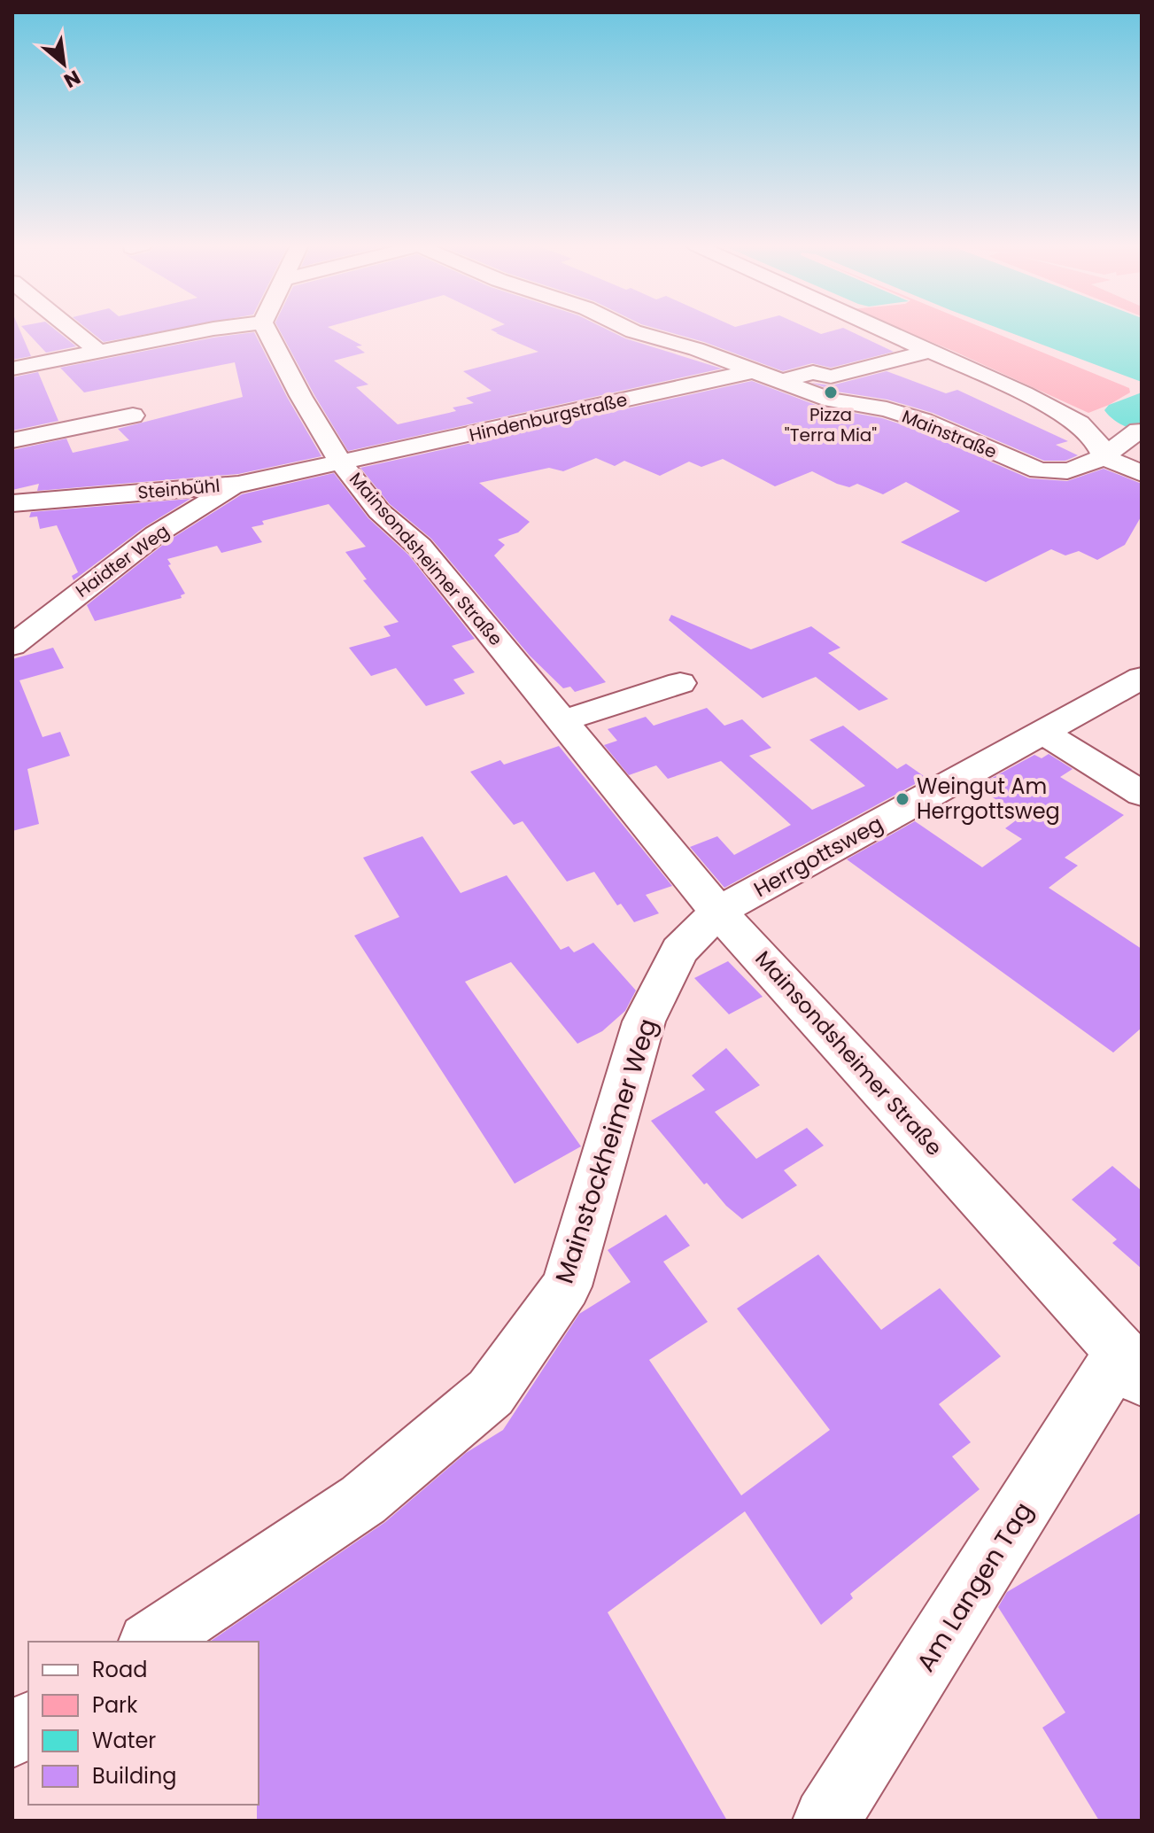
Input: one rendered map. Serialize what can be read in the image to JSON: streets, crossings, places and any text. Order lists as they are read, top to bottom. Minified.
{"streets":{"street":["Hindenburgstraße","Mainstraße","Steinbühl","Mainsondsheimer Straße","Haidter Weg","Herrgottsweg","Mainstockheimer Weg","Am Langen Tag"]},"crossings":[["Hindenburgstraße","Mainstraße"],["Hindenburgstraße","Steinbühl"],["Hindenburgstraße","Mainsondsheimer Straße"],["Steinbühl","Mainsondsheimer Straße"],["Steinbühl","Haidter Weg"],["Mainsondsheimer Straße","Herrgottsweg"],["Mainsondsheimer Straße","Mainstockheimer Weg"],["Mainsondsheimer Straße","Am Langen Tag"],["Herrgottsweg","Mainstockheimer Weg"]],"places":["Pizza \"Terra Mia\"","Weingut Am Herrgottsweg"],"legend":["Road","Park","Water","Building"],"north":"bottom right"}
